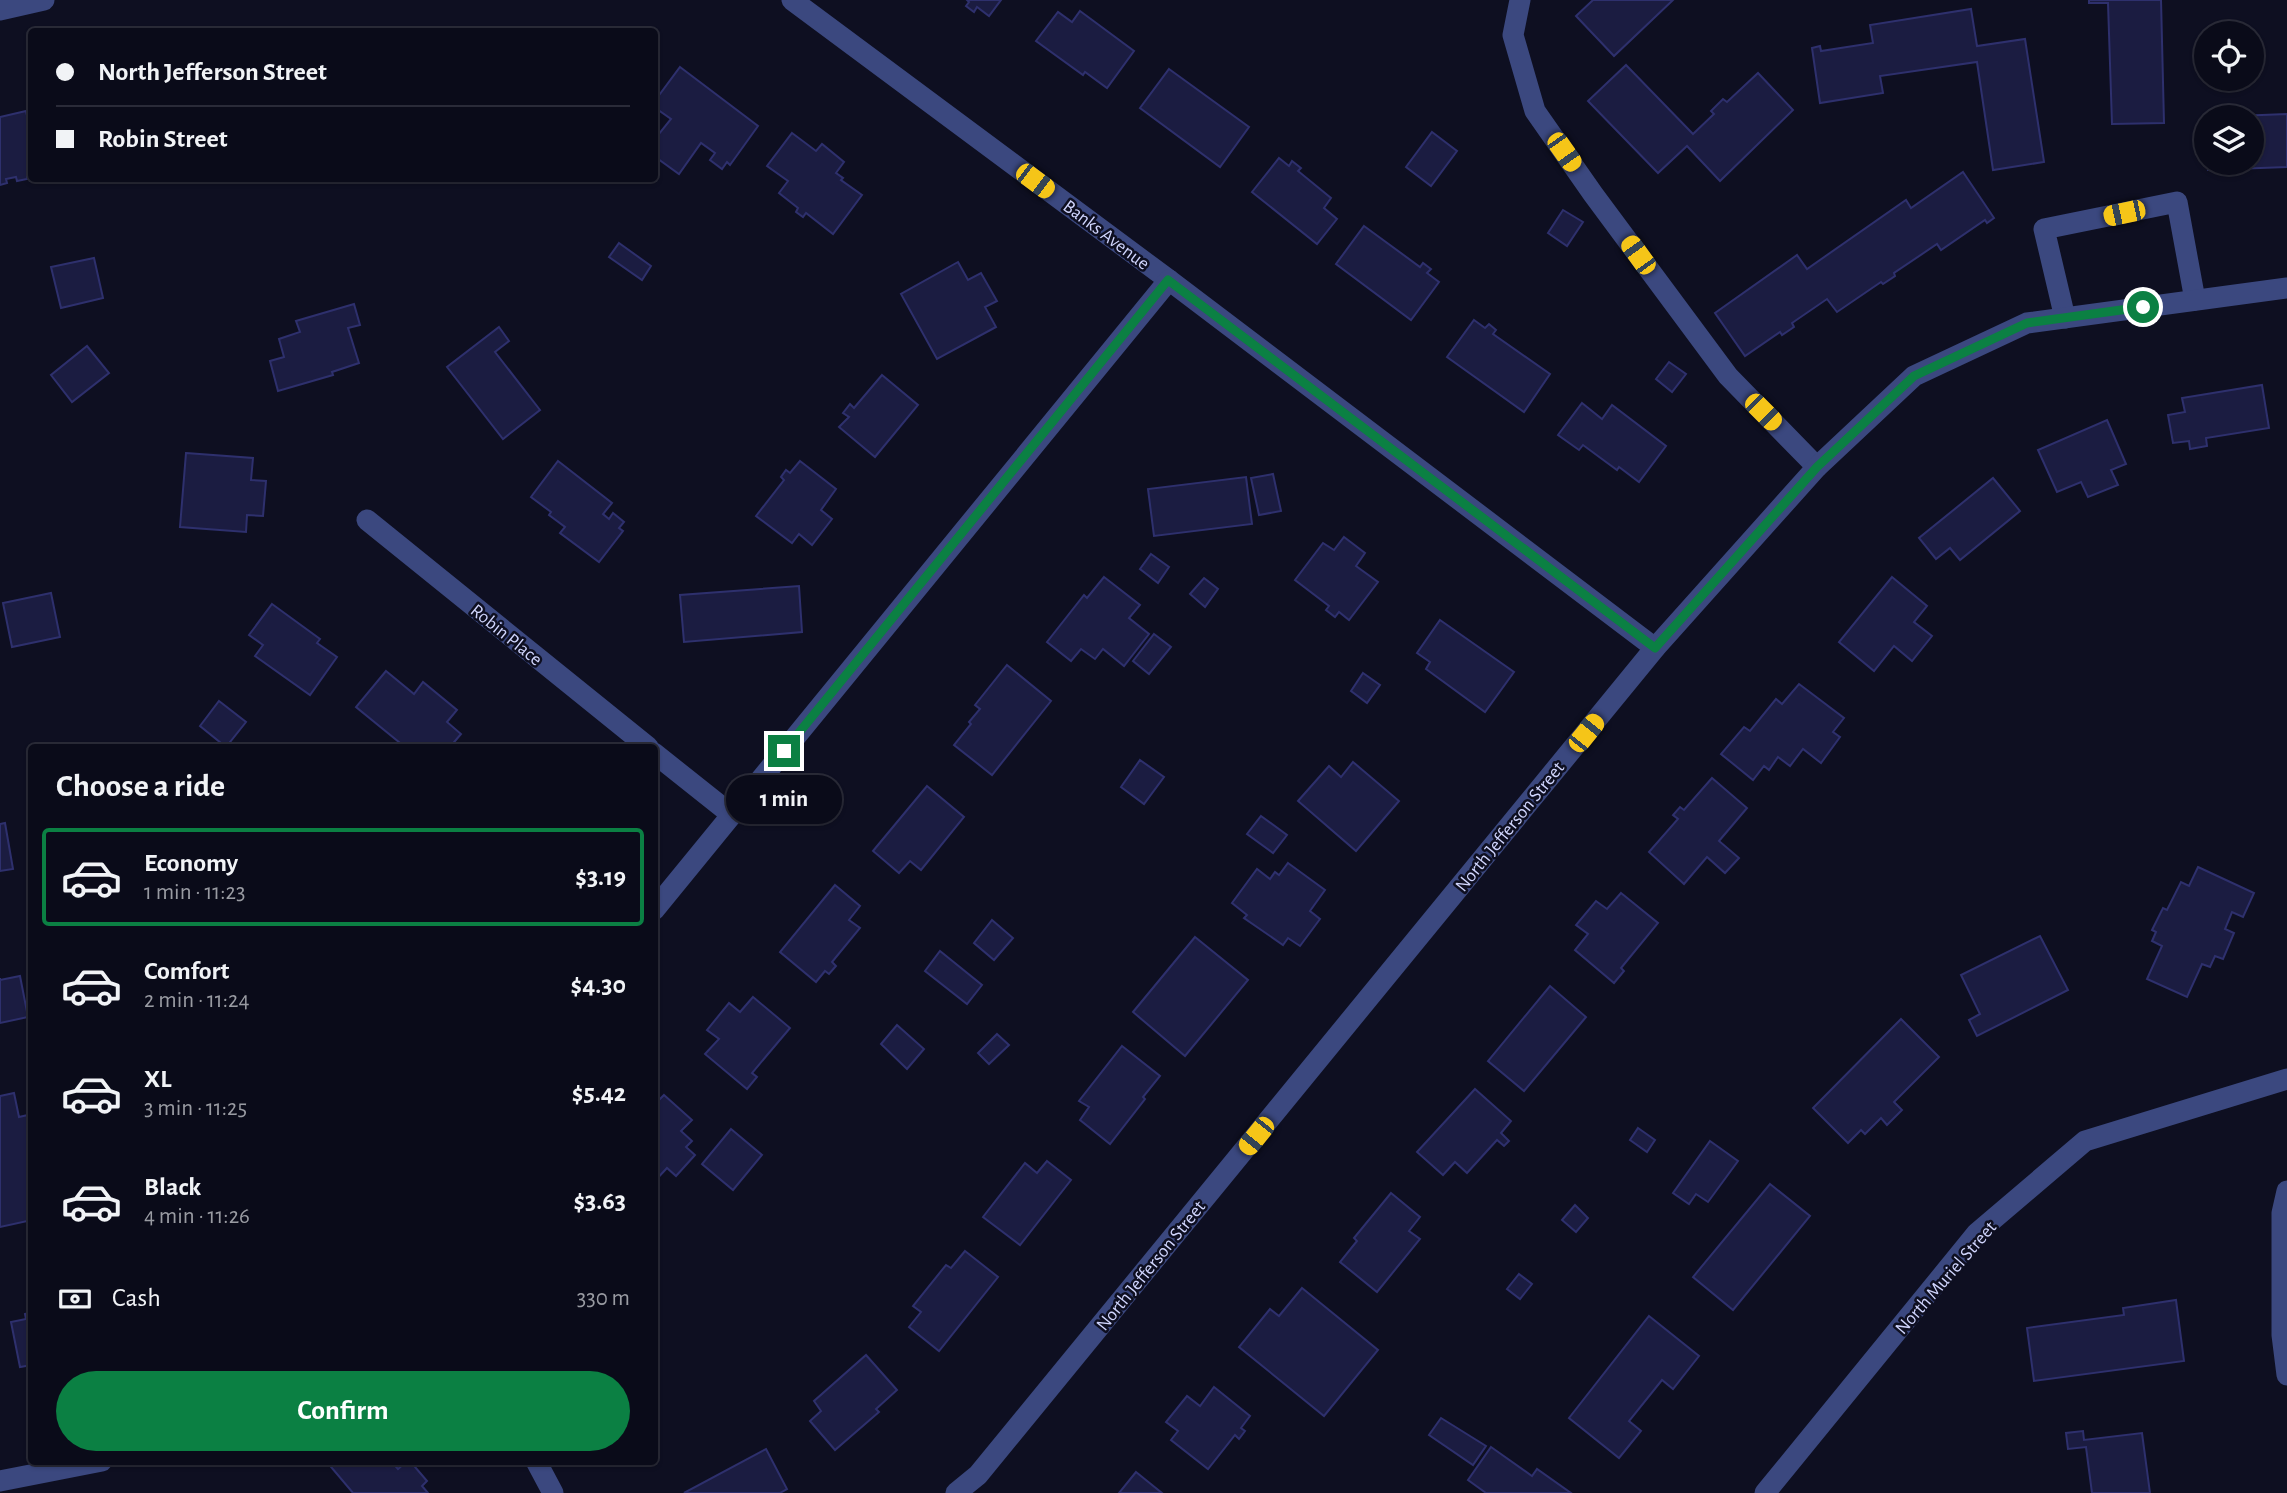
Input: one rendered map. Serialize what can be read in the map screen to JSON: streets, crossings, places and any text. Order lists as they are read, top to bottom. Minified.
{"streets":{"street":["Banks Avenue","Robin Place","North Jefferson Street","North Muriel Street"]},"crossings":[["Banks Avenue","North Jefferson Street"]],"page":{"banner":["North Jefferson Street","Robin Street"],"heading":"Choose a ride","bubble":"1 min","list":[{"name":"Economy","note":"1 min · 11:23","value":"$3.19"},{"name":"Comfort","note":"2 min · 11:24","value":"$4.30"},{"name":"XL","note":"3 min · 11:25","value":"$5.42"},{"name":"Black","note":"4 min · 11:26","value":"$3.63"}],"pay":["Cash","330 m"],"buttons":"Confirm"}}
